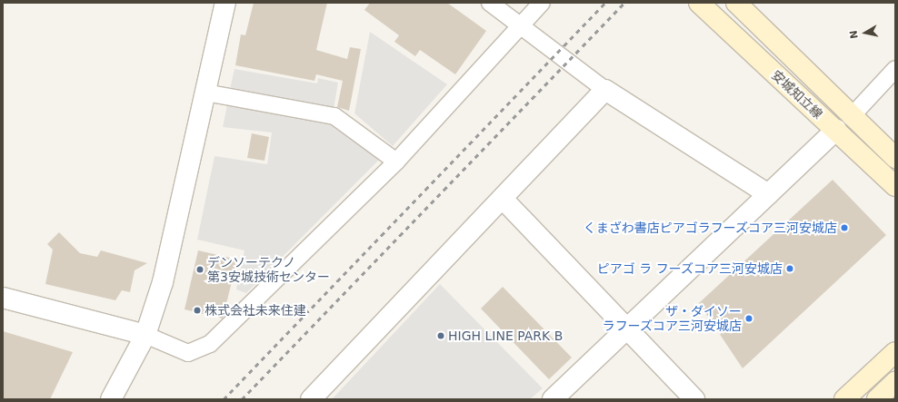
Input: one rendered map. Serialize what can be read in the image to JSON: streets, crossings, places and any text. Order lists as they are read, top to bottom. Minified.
{"streets":{"main road":["安城知立線"]},"places":["くまざわ書店ピアゴラフーズコア三河安城店","ピアゴ ラ フーズコア三河安城店","デンソーテクノ 第3安城技術センター","株式会社未来住建","ザ・ダイソー ラフーズコア三河安城店","HIGH LINE PARK B"],"north":"left"}
